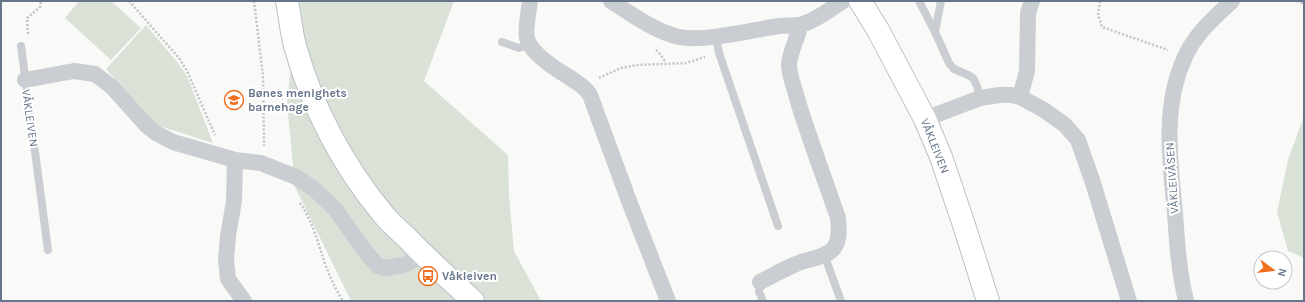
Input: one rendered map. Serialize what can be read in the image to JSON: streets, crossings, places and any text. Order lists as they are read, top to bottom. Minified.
{"streets":{"street":["VÅKLEIVEN","VÅKLEIVÅSEN"]},"places":{"school or university":["Bønes menighets barnehage"],"bus stop":["Våkleiven"]},"north":"right"}
